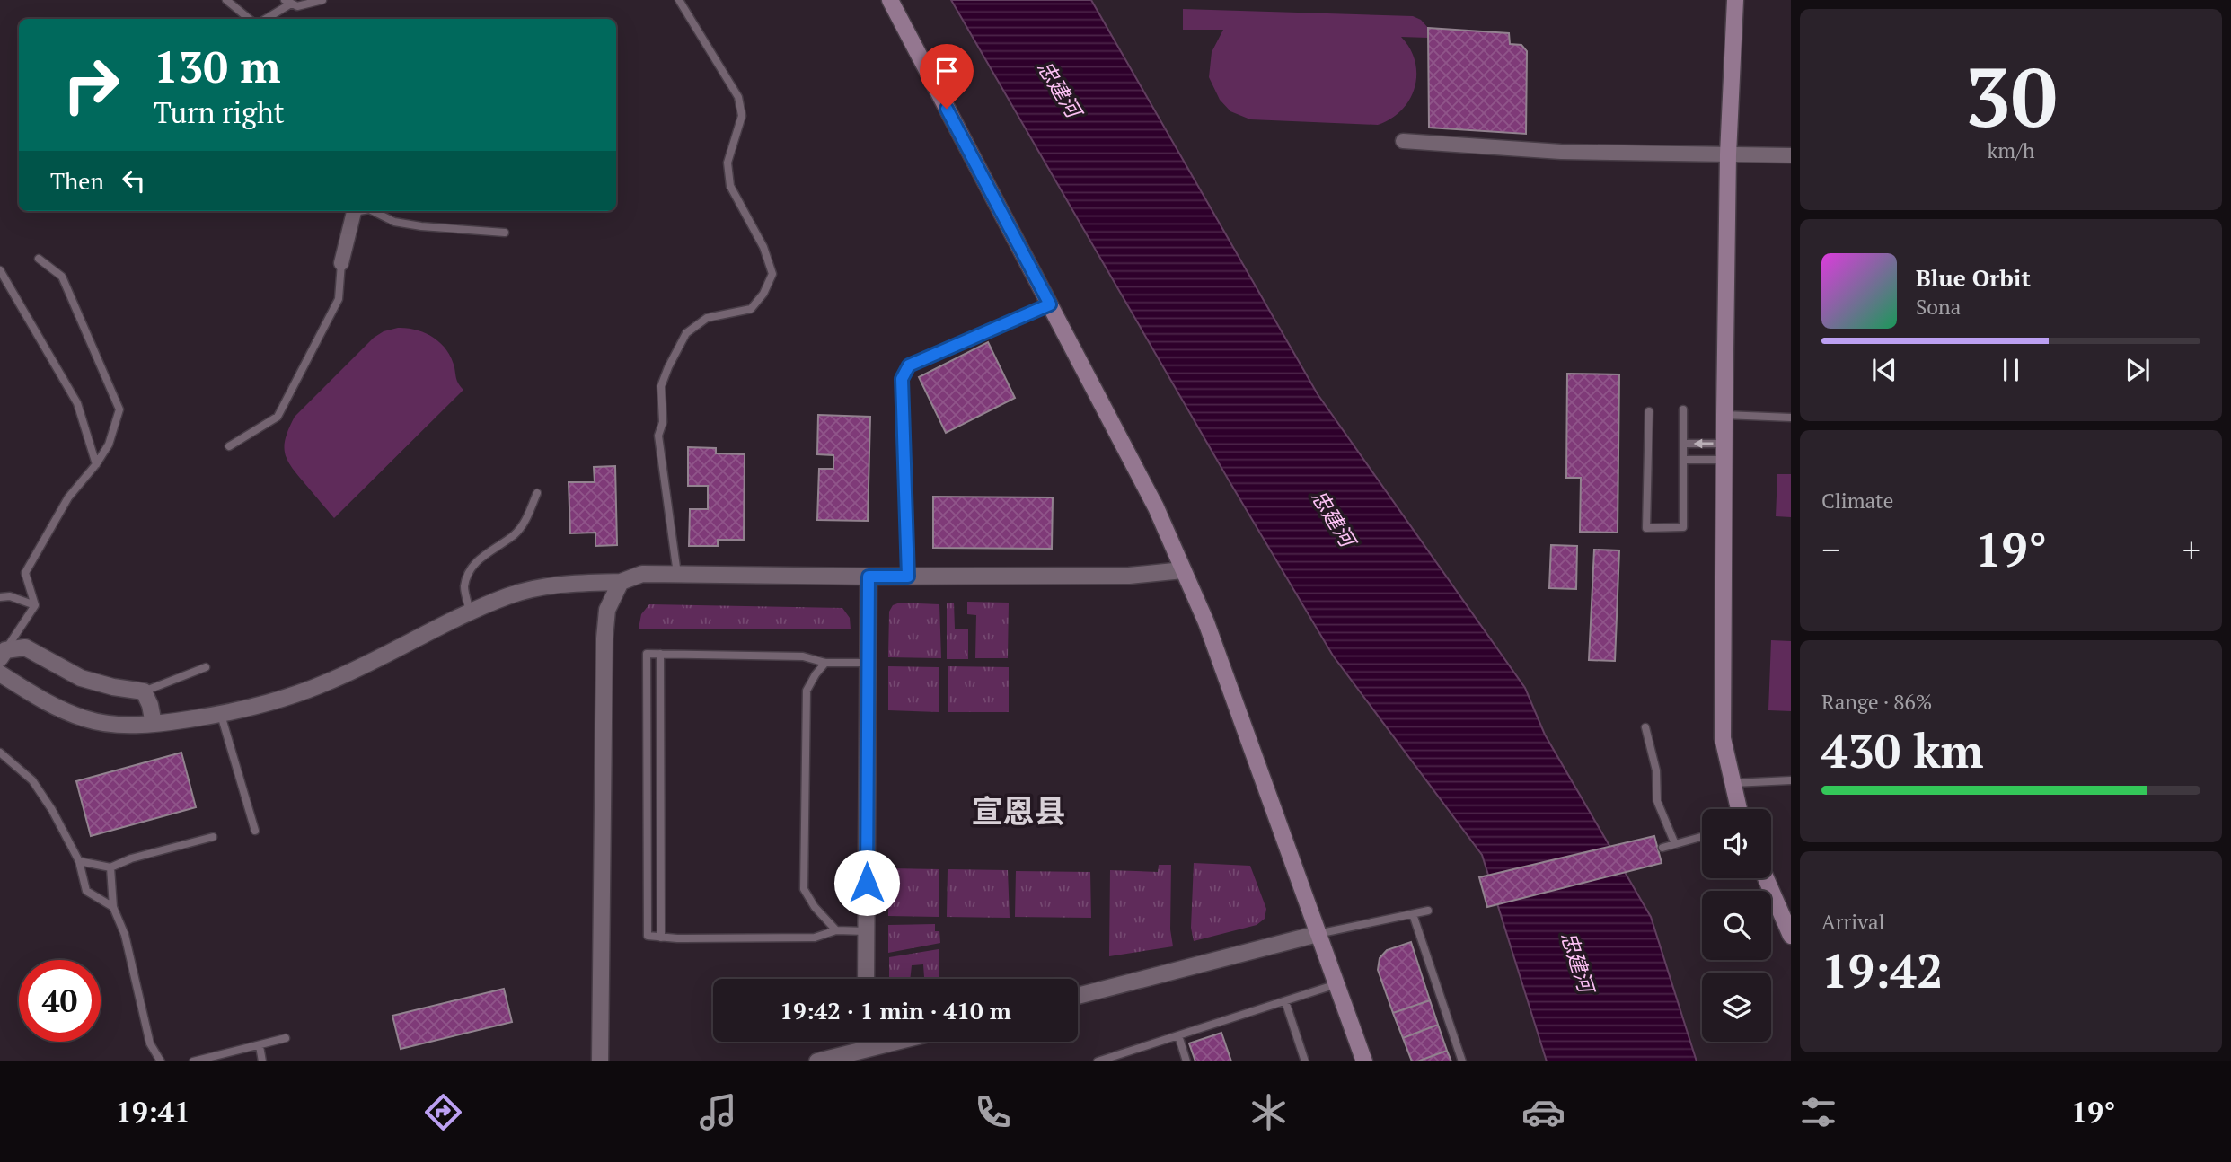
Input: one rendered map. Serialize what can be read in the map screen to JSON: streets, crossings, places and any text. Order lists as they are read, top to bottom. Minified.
{"districts":["宣恩县"],"water":["忠建河"],"page":{"tile":[["30","km/h"],"Climate",["Range · 86%","430 km"],["Arrival","19:42"]],"turn":["130 m","Turn right"],"then":"Then","song":["Blue Orbit","Sona"],"heat":["−","19°","+"],"limit":"40","trip":"19:42 · 1 min · 410 m","tabs":["19:41","19°"]}}
